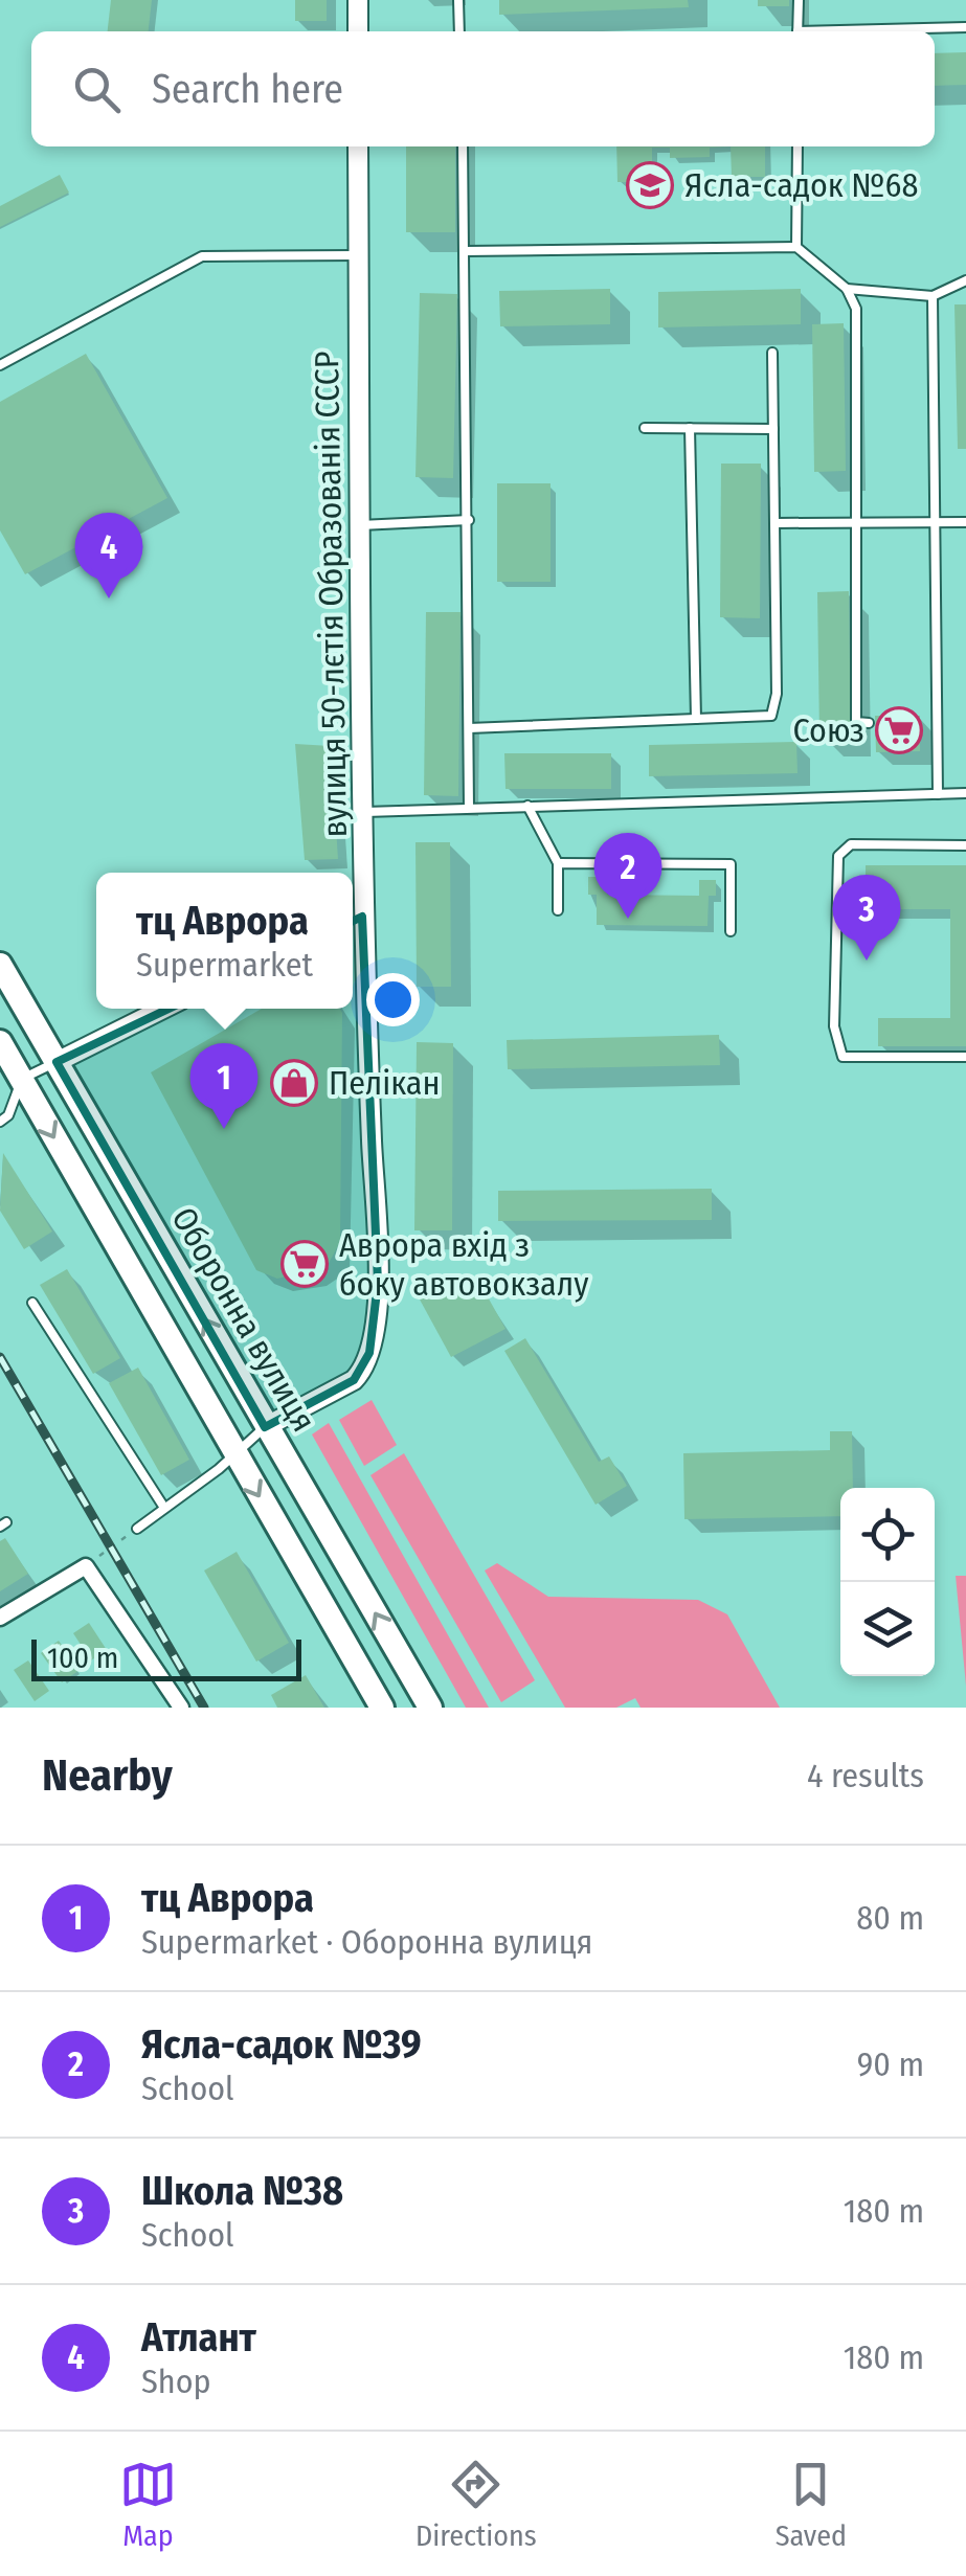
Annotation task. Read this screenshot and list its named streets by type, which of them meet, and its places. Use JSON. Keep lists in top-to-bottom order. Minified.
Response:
{"streets":{"main road":["Оборонна вулиця"],"street":["вулиця 50-лєтія Образованія СССР"]},"crossings":[["вулиця 50-лєтія Образованія СССР","Оборонна вулиця"]],"places":{"school or university":["Ясла-садок №68"],"supermarket":["Союз","Аврора вхід з боку автовокзалу"],"shop":["Пелікан"]},"scale_bar":"100 m","page":{"search":"Search here","pins":["4","2","3","1"],"popup":["тц Аврора","Supermarket"],"scale":"100 m","heading":["Nearby","4 results"],"list":[{"mark":"1","name":"тц Аврора","note":"Supermarket · Оборонна вулиця","value":"80 m"},{"mark":"2","name":"Ясла-садок №39","note":"School","value":"90 m"},{"mark":"3","name":"Школа №38","note":"School","value":"180 m"},{"mark":"4","name":"Атлант","note":"Shop","value":"180 m"}],"nav":["Map","Directions","Saved"]}}
